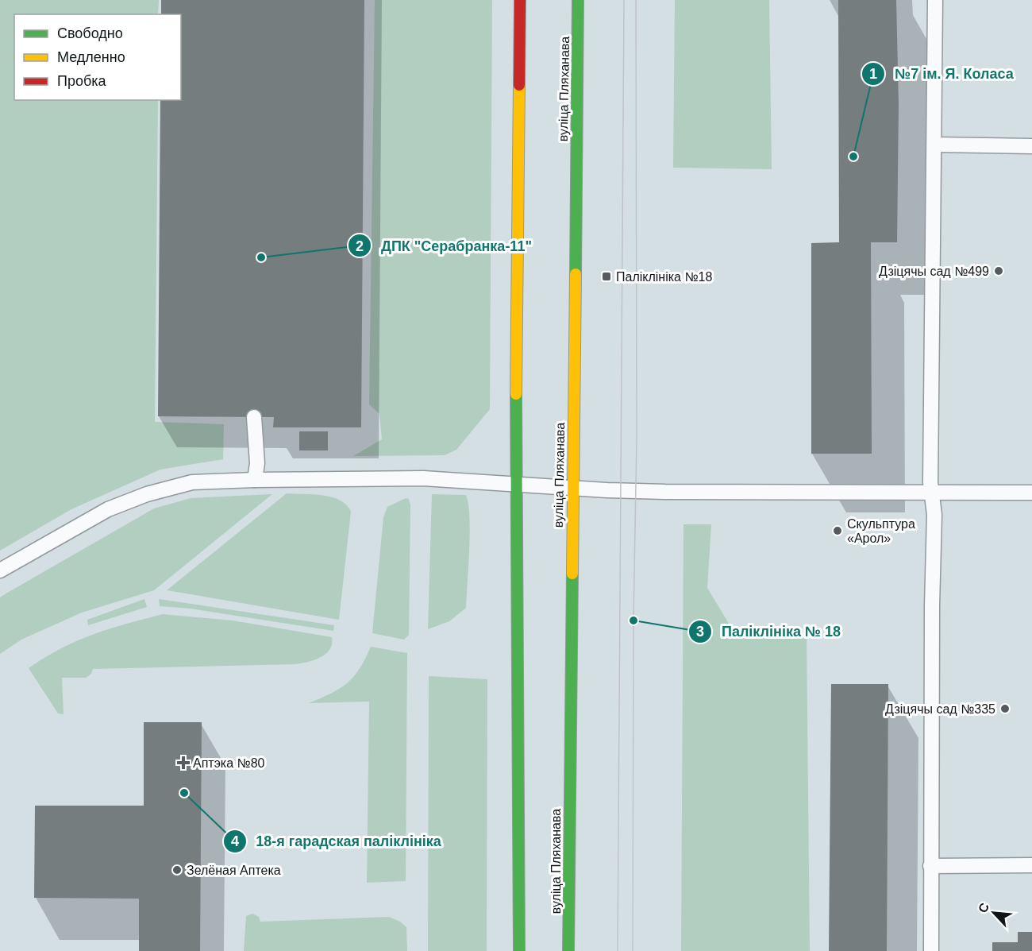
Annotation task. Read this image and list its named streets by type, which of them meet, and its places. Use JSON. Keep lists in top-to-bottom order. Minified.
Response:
{"streets":{"main road":["вуліца Пляханава"]},"places":{"other":["№7 ім. Я. Коласа","ДПК \"Серабранка-11\"","Дзіцячы сад №499","Скульптура «Арол»","Паліклініка № 18","Дзіцячы сад №335","18-я гарадская паліклініка","Зелёная Аптека"],"transit":["Паліклініка №18"],"health":["Аптэка №80"]},"legend":["Свободно","Медленно","Пробка"],"north":"top left"}
